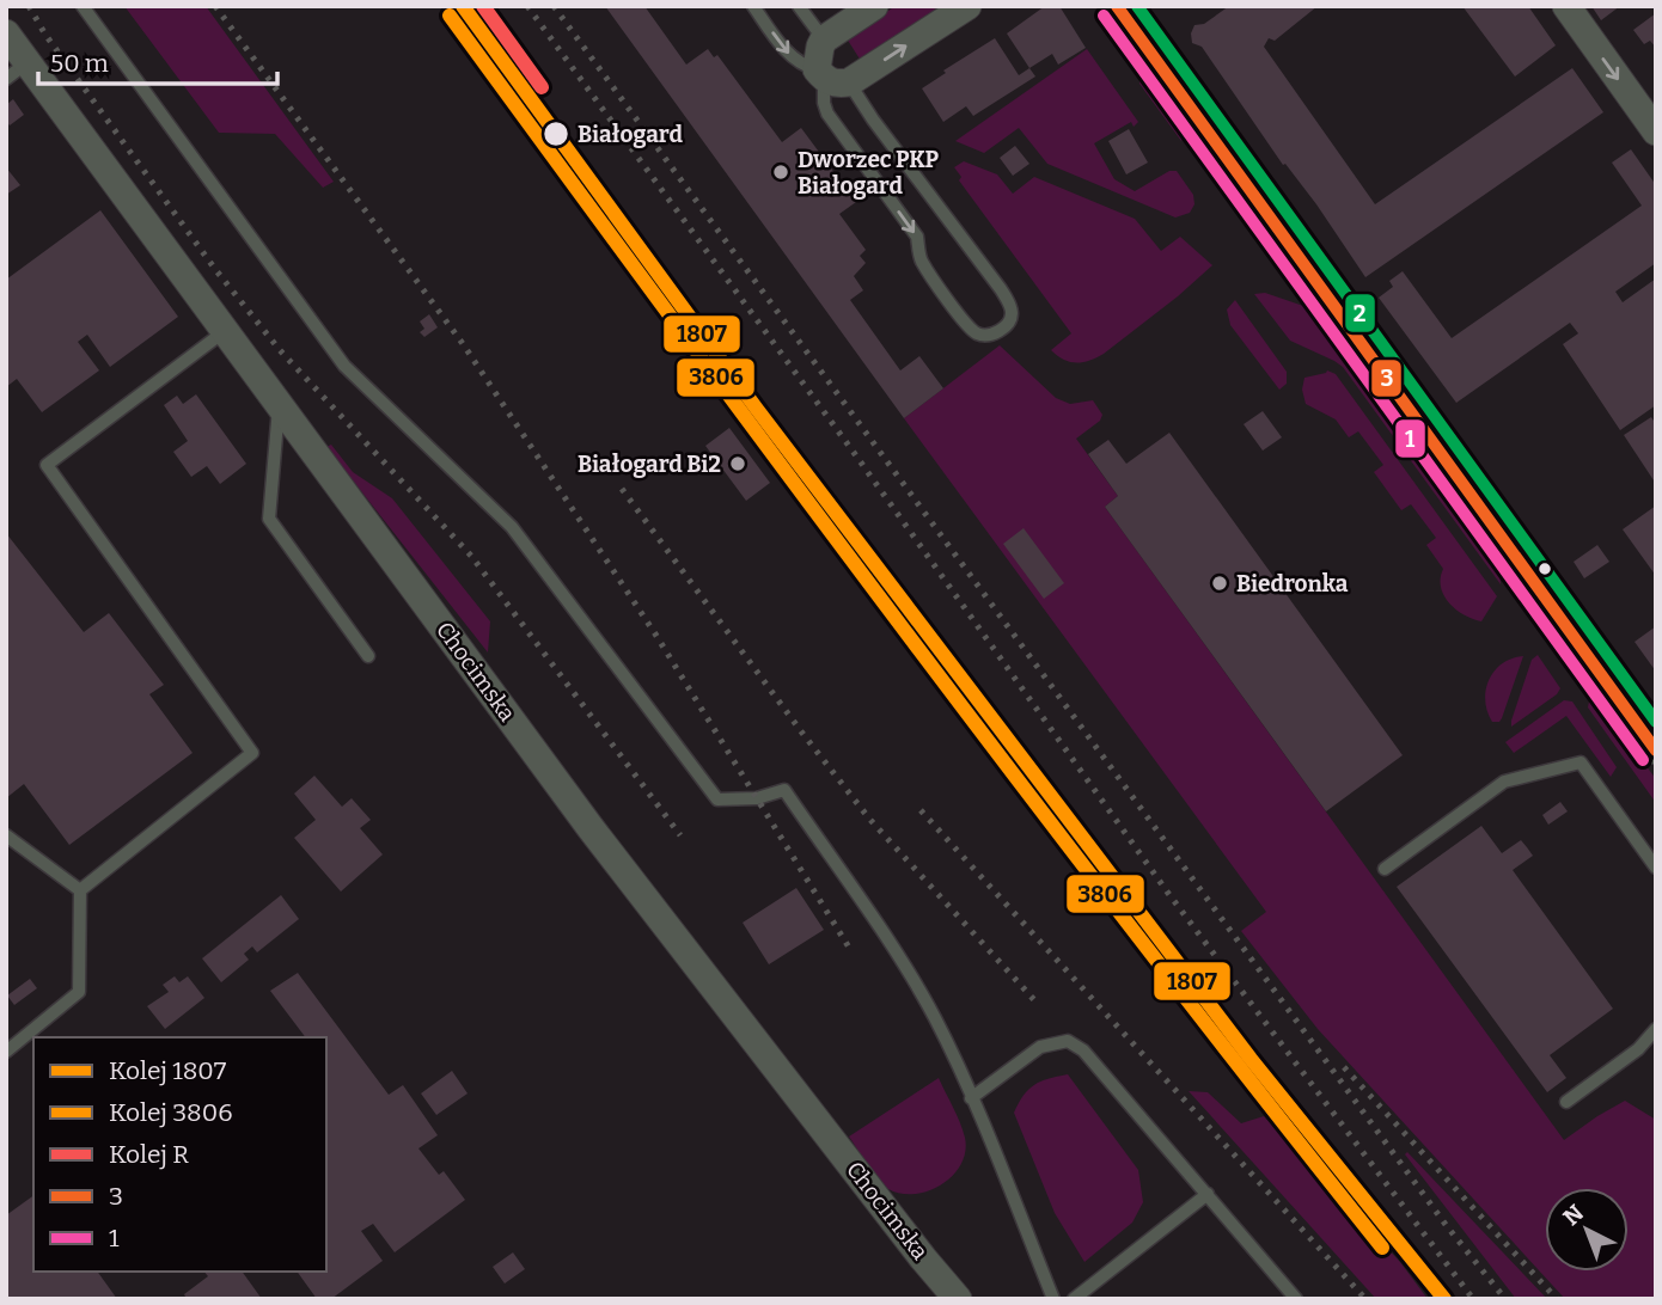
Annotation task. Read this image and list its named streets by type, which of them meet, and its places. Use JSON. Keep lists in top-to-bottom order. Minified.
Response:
{"streets":{"street":["Chocimska"]},"places":["Białogard","Dworzec PKP Białogard","Białogard Bi2","Biedronka"],"lines":["rail line 1807","rail line R","transit line 3","transit line 2","rail line 3806","transit line 1"],"legend":["Kolej 1807","Kolej 3806","Kolej R","3","1"],"scale_bar":"50 m","north":"top left"}
